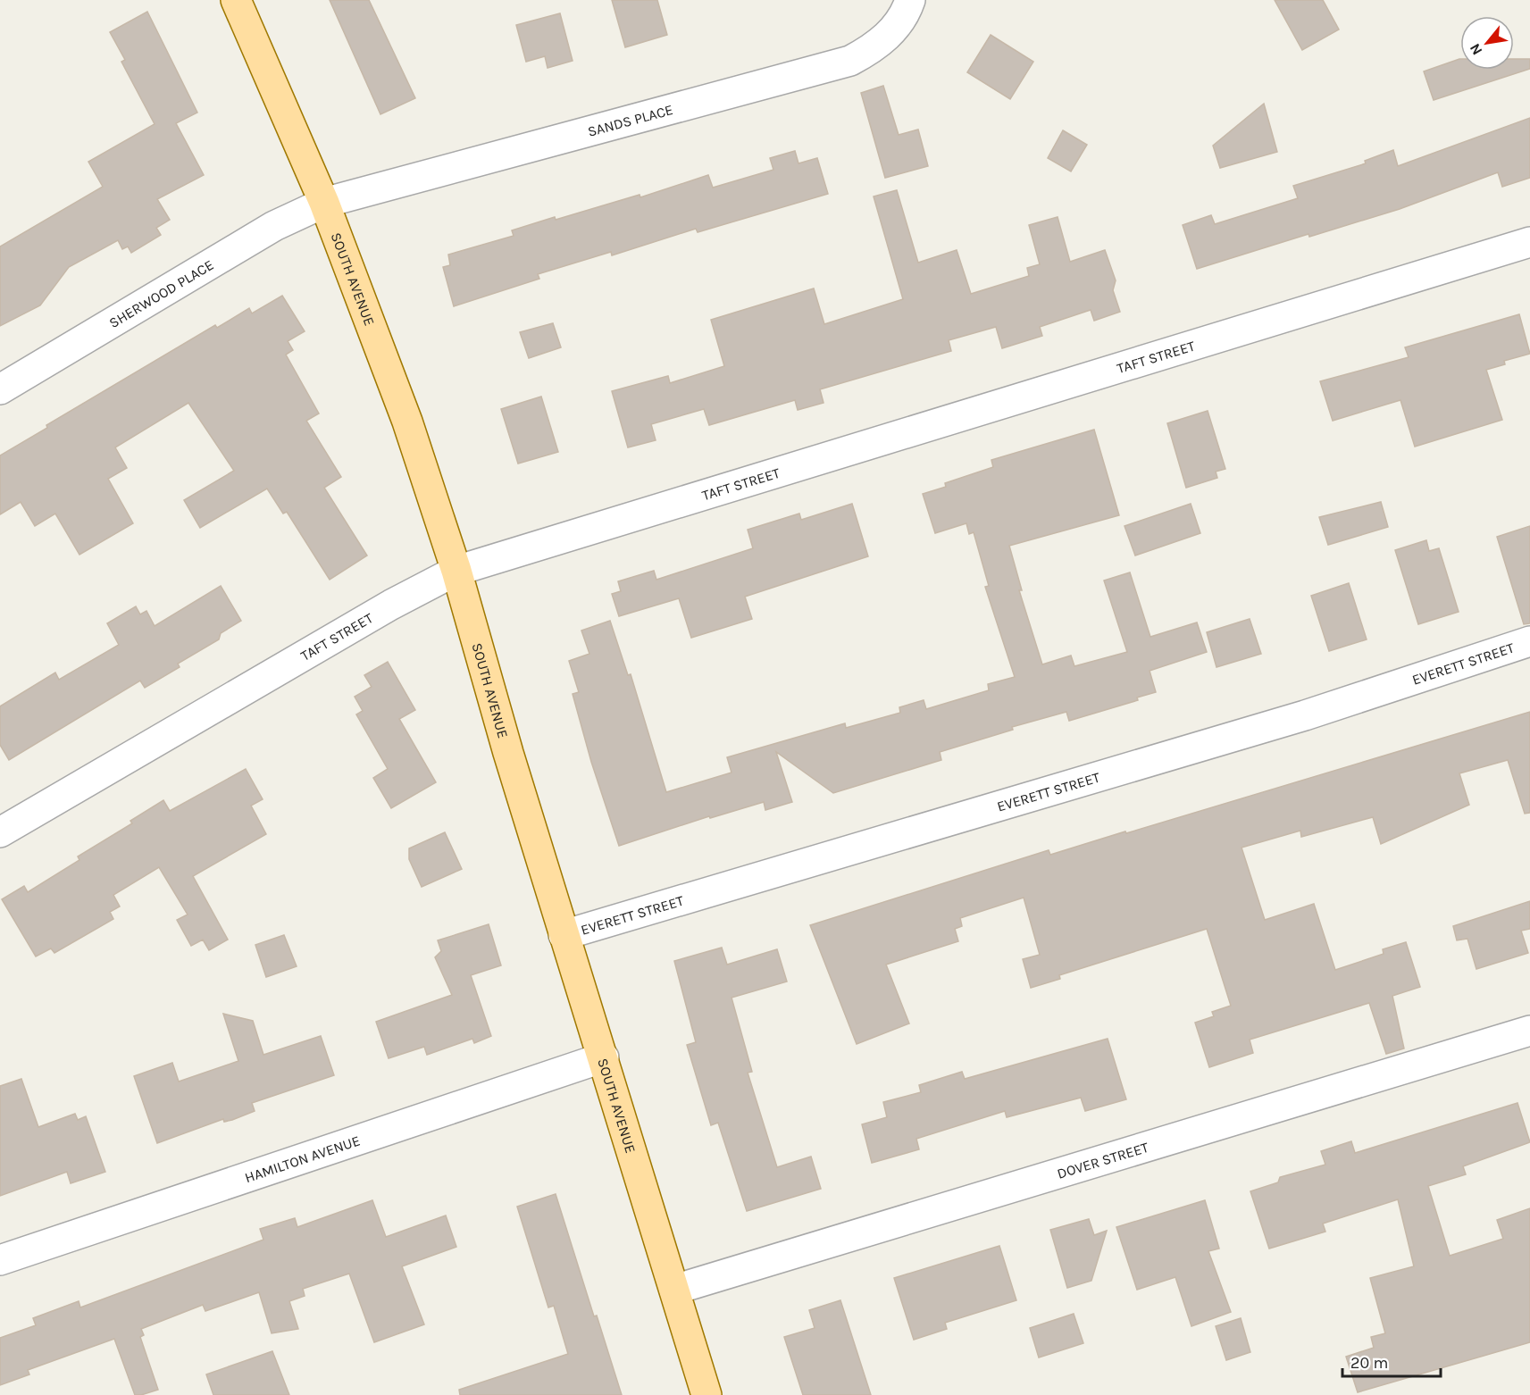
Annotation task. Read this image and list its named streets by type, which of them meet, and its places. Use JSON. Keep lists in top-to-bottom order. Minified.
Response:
{"streets":{"main road":["SOUTH AVENUE"],"street":["SANDS PLACE","SHERWOOD PLACE","TAFT STREET","EVERETT STREET","HAMILTON AVENUE","DOVER STREET"]},"crossings":[["SANDS PLACE","SOUTH AVENUE"],["SANDS PLACE","SHERWOOD PLACE"],["SOUTH AVENUE","SHERWOOD PLACE"],["SOUTH AVENUE","TAFT STREET"],["SOUTH AVENUE","EVERETT STREET"],["SOUTH AVENUE","HAMILTON AVENUE"],["SOUTH AVENUE","DOVER STREET"]],"scale_bar":"20 m","north":"bottom left"}
